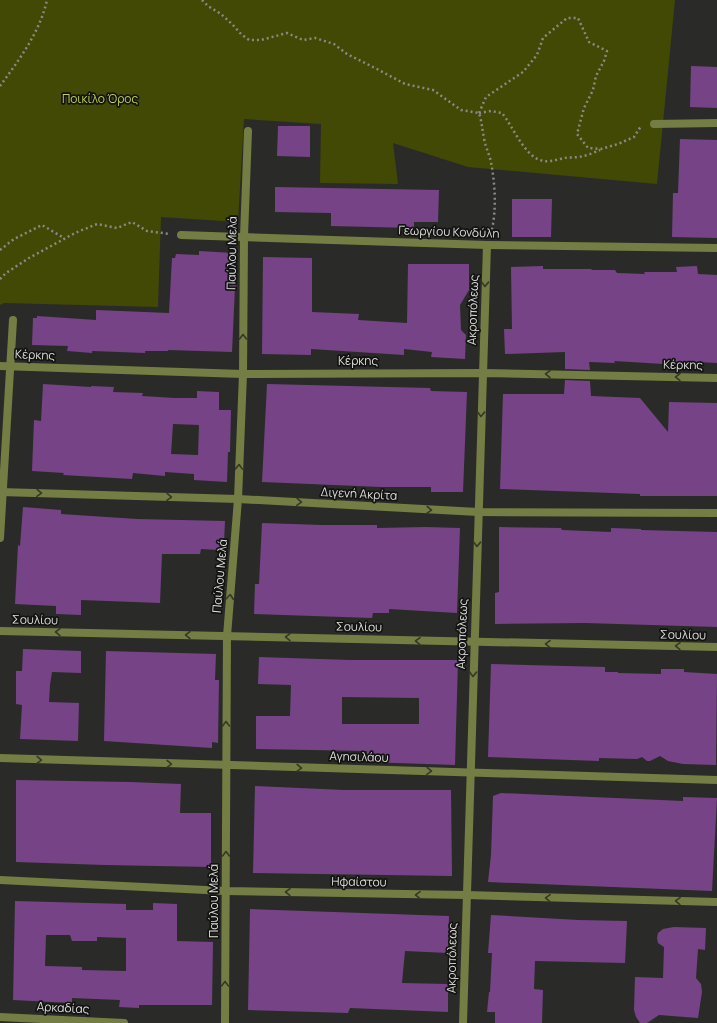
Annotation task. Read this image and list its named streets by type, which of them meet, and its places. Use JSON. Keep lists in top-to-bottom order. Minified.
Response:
{"streets":{"street":["Γεωργίου Κονδύλη","Παύλου Μελά","Ακροπόλεως","Κέρκης","Διγενή Ακρίτα","Σουλίου","Αγησιλάου","Ηφαίστου","Αρκαδίας"]},"crossings":[["Γεωργίου Κονδύλη","Παύλου Μελά"],["Γεωργίου Κονδύλη","Ακροπόλεως"],["Παύλου Μελά","Κέρκης"],["Παύλου Μελά","Διγενή Ακρίτα"],["Παύλου Μελά","Σουλίου"],["Παύλου Μελά","Αγησιλάου"],["Παύλου Μελά","Ηφαίστου"],["Ακροπόλεως","Κέρκης"],["Ακροπόλεως","Διγενή Ακρίτα"],["Ακροπόλεως","Σουλίου"],["Ακροπόλεως","Αγησιλάου"],["Ακροπόλεως","Ηφαίστου"]],"one_way":["Παύλου Μελά","Ακροπόλεως","Διγενή Ακρίτα","Σουλίου","Αγησιλάου","Ηφαίστου"],"parks":["Ποικίλο Όρος"]}
